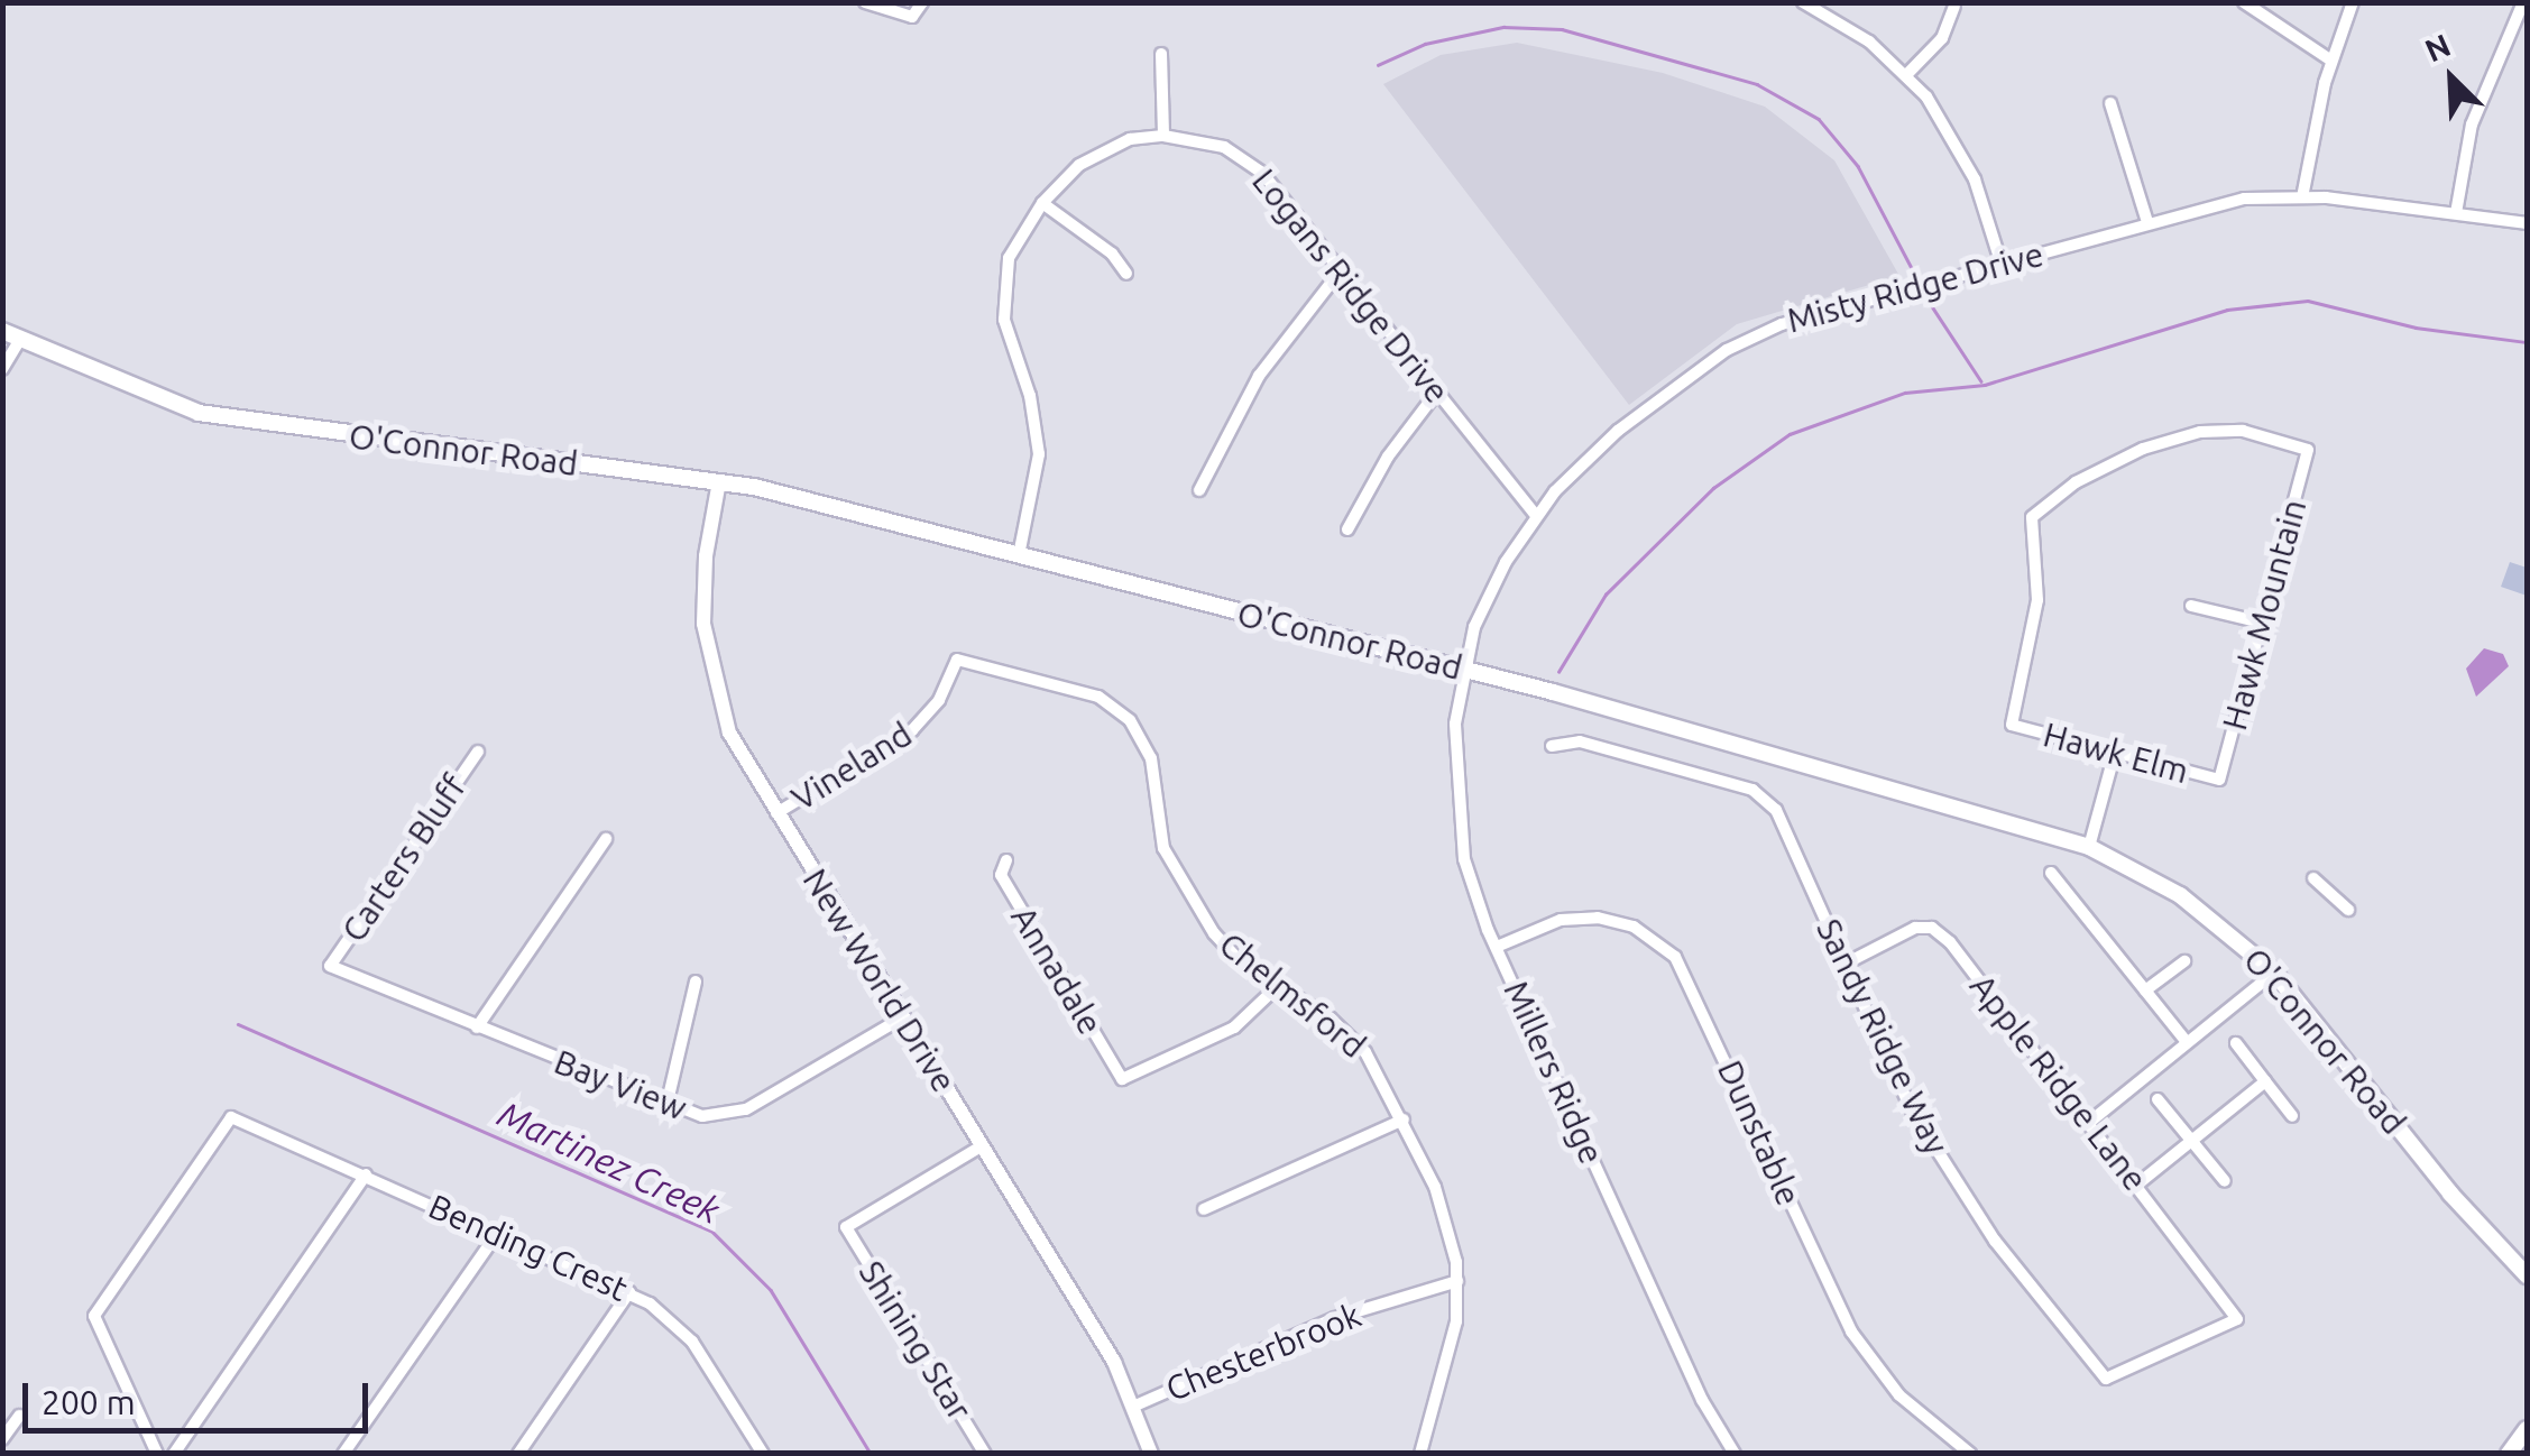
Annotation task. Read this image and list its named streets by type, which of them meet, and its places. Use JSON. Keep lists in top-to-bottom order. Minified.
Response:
{"streets":{"main road":["O'Connor Road"],"street":["Logans Ridge Drive","Misty Ridge Drive","Hawk Mountain","Hawk Elm","Vineland","Carters Bluff","Annadale","New World Drive","Chelmsford","Sandy Ridge Way","Millers Ridge","Apple Ridge Lane","Bay View","Dunstable","Bending Crest","Shining Star","Chesterbrook"]},"crossings":[["Logans Ridge Drive","Misty Ridge Drive"],["Logans Ridge Drive","O'Connor Road"],["Misty Ridge Drive","O'Connor Road"],["Misty Ridge Drive","Millers Ridge"],["O'Connor Road","New World Drive"],["O'Connor Road","Millers Ridge"],["Hawk Mountain","Hawk Elm"],["Vineland","New World Drive"],["Vineland","Chelmsford"],["Carters Bluff","Bay View"],["Annadale","Chelmsford"],["New World Drive","Bay View"],["New World Drive","Shining Star"],["New World Drive","Chesterbrook"],["Chelmsford","Chesterbrook"],["Sandy Ridge Way","Apple Ridge Lane"],["Millers Ridge","Dunstable"]],"water":["Martinez Creek"],"scale_bar":"200 m","north":"top left"}
